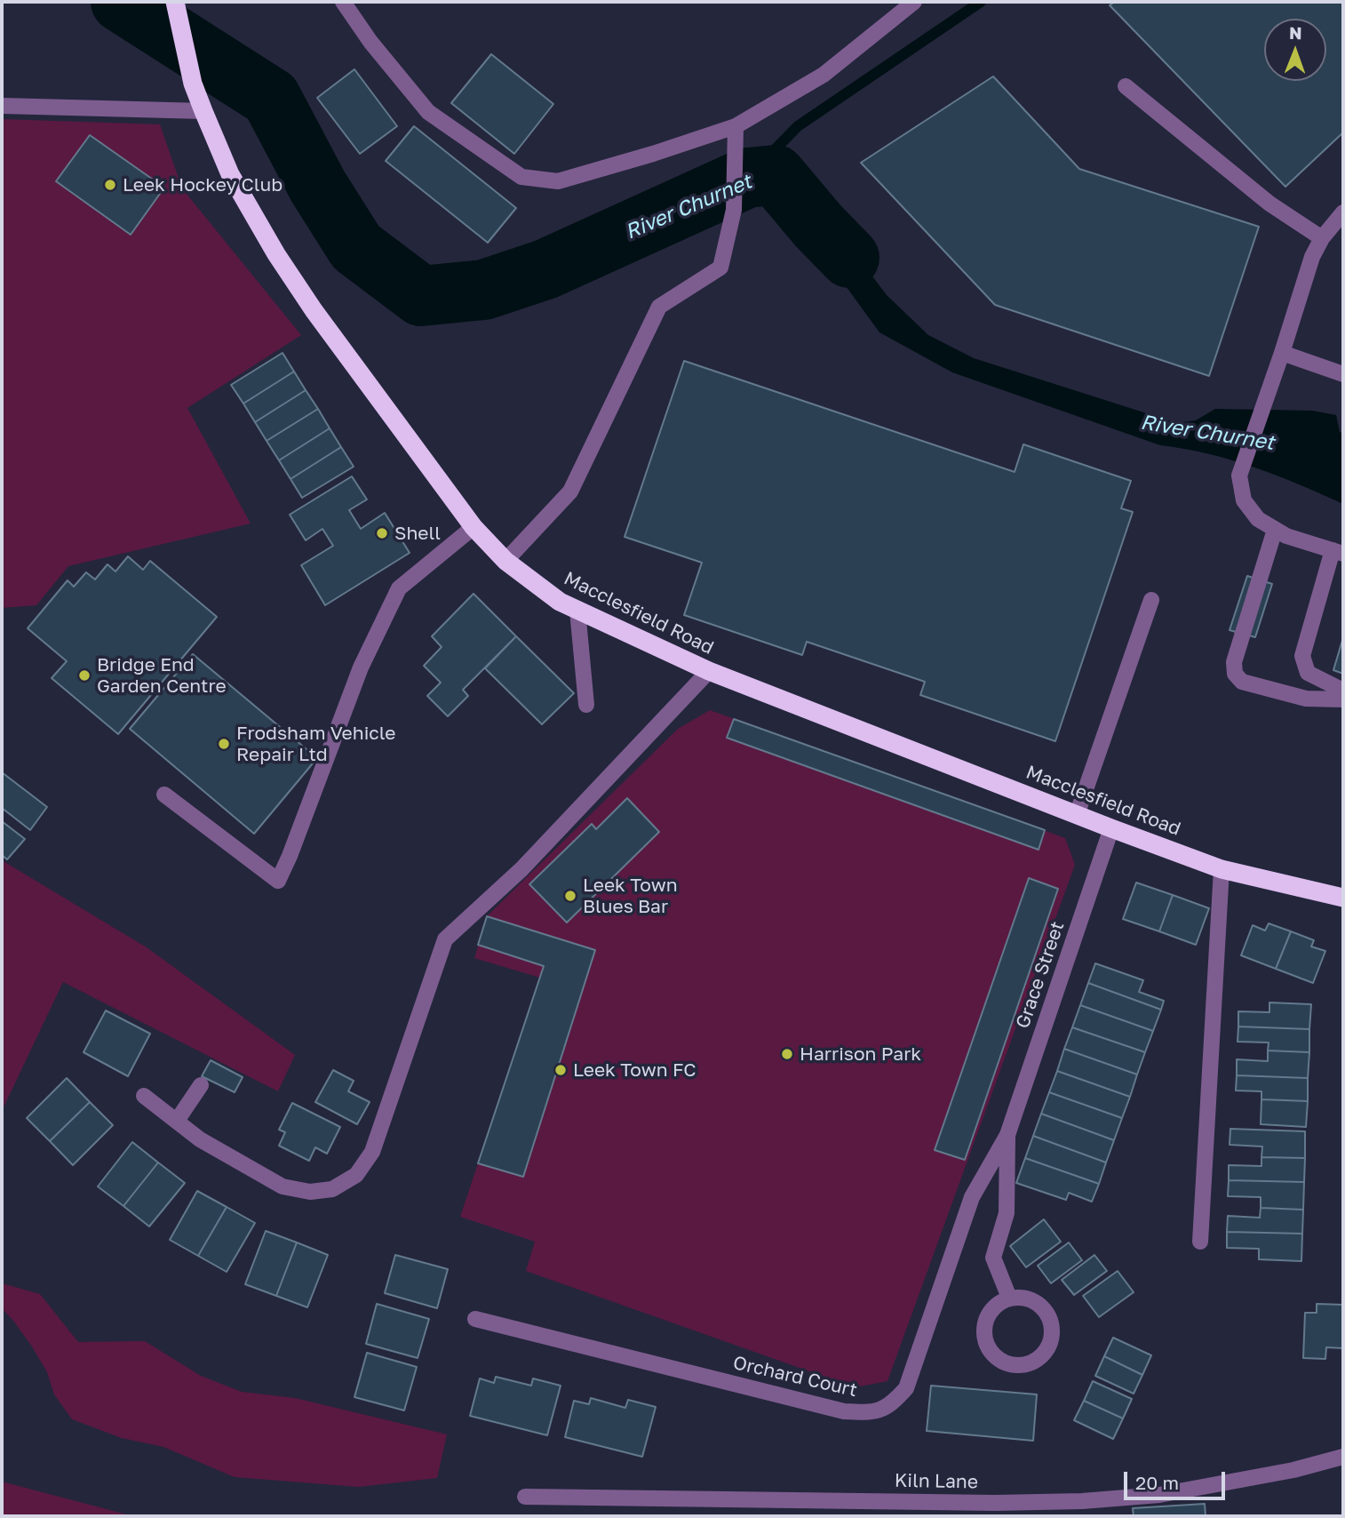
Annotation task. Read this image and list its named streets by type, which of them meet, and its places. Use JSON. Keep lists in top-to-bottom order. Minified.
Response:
{"streets":{"highway":["Macclesfield Road"],"street":["Grace Street","Orchard Court","Kiln Lane"]},"crossings":[["Macclesfield Road","Grace Street"],["Grace Street","Orchard Court"]],"water":["River Churnet"],"places":["Leek Hockey Club","Shell","Bridge End Garden Centre","Frodsham Vehicle Repair Ltd","Leek Town Blues Bar","Harrison Park","Leek Town FC"],"scale_bar":"20 m","north":"top"}
